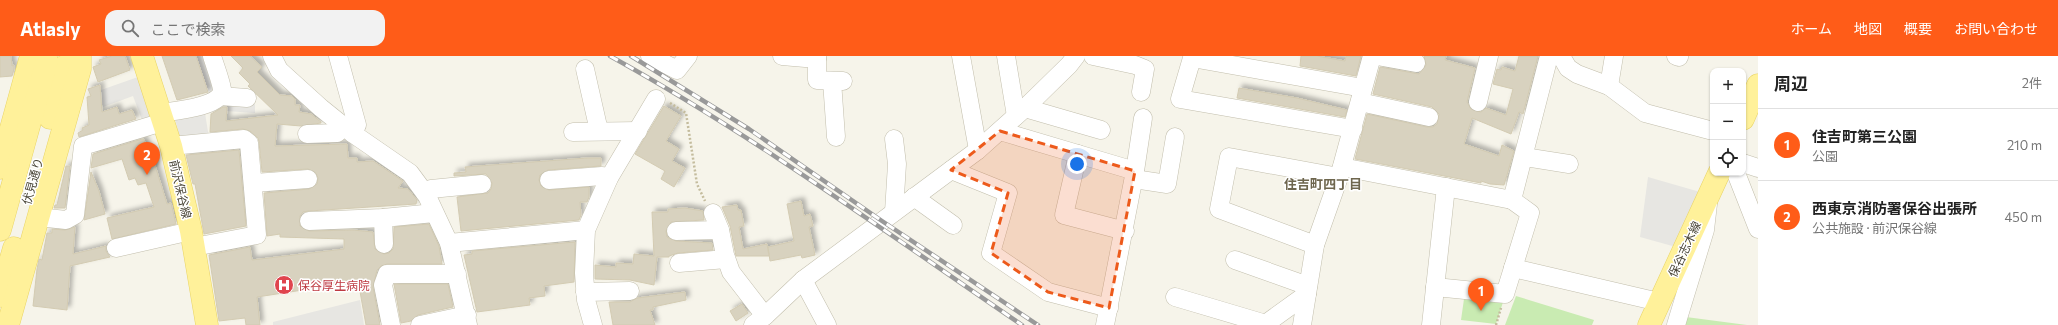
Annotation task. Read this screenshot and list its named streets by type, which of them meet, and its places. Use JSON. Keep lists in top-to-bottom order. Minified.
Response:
{"streets":{"main road":["伏見通り","前沢保谷線","保谷志木線"]},"districts":["住吉町四丁目"],"places":{"hospital":["保谷厚生病院"]},"page":{"header":"Atlasly","search":"ここで検索","nav":["ホーム","地図","概要","お問い合わせ"],"heading":["周辺","2件"],"map_buttons":["+","−"],"list":[{"mark":"1","name":"住吉町第三公園","note":"公園","value":"210 m"},{"mark":"2","name":"西東京消防署保谷出張所","note":"公共施設 · 前沢保谷線","value":"450 m"}],"pins":["2","1"]}}
